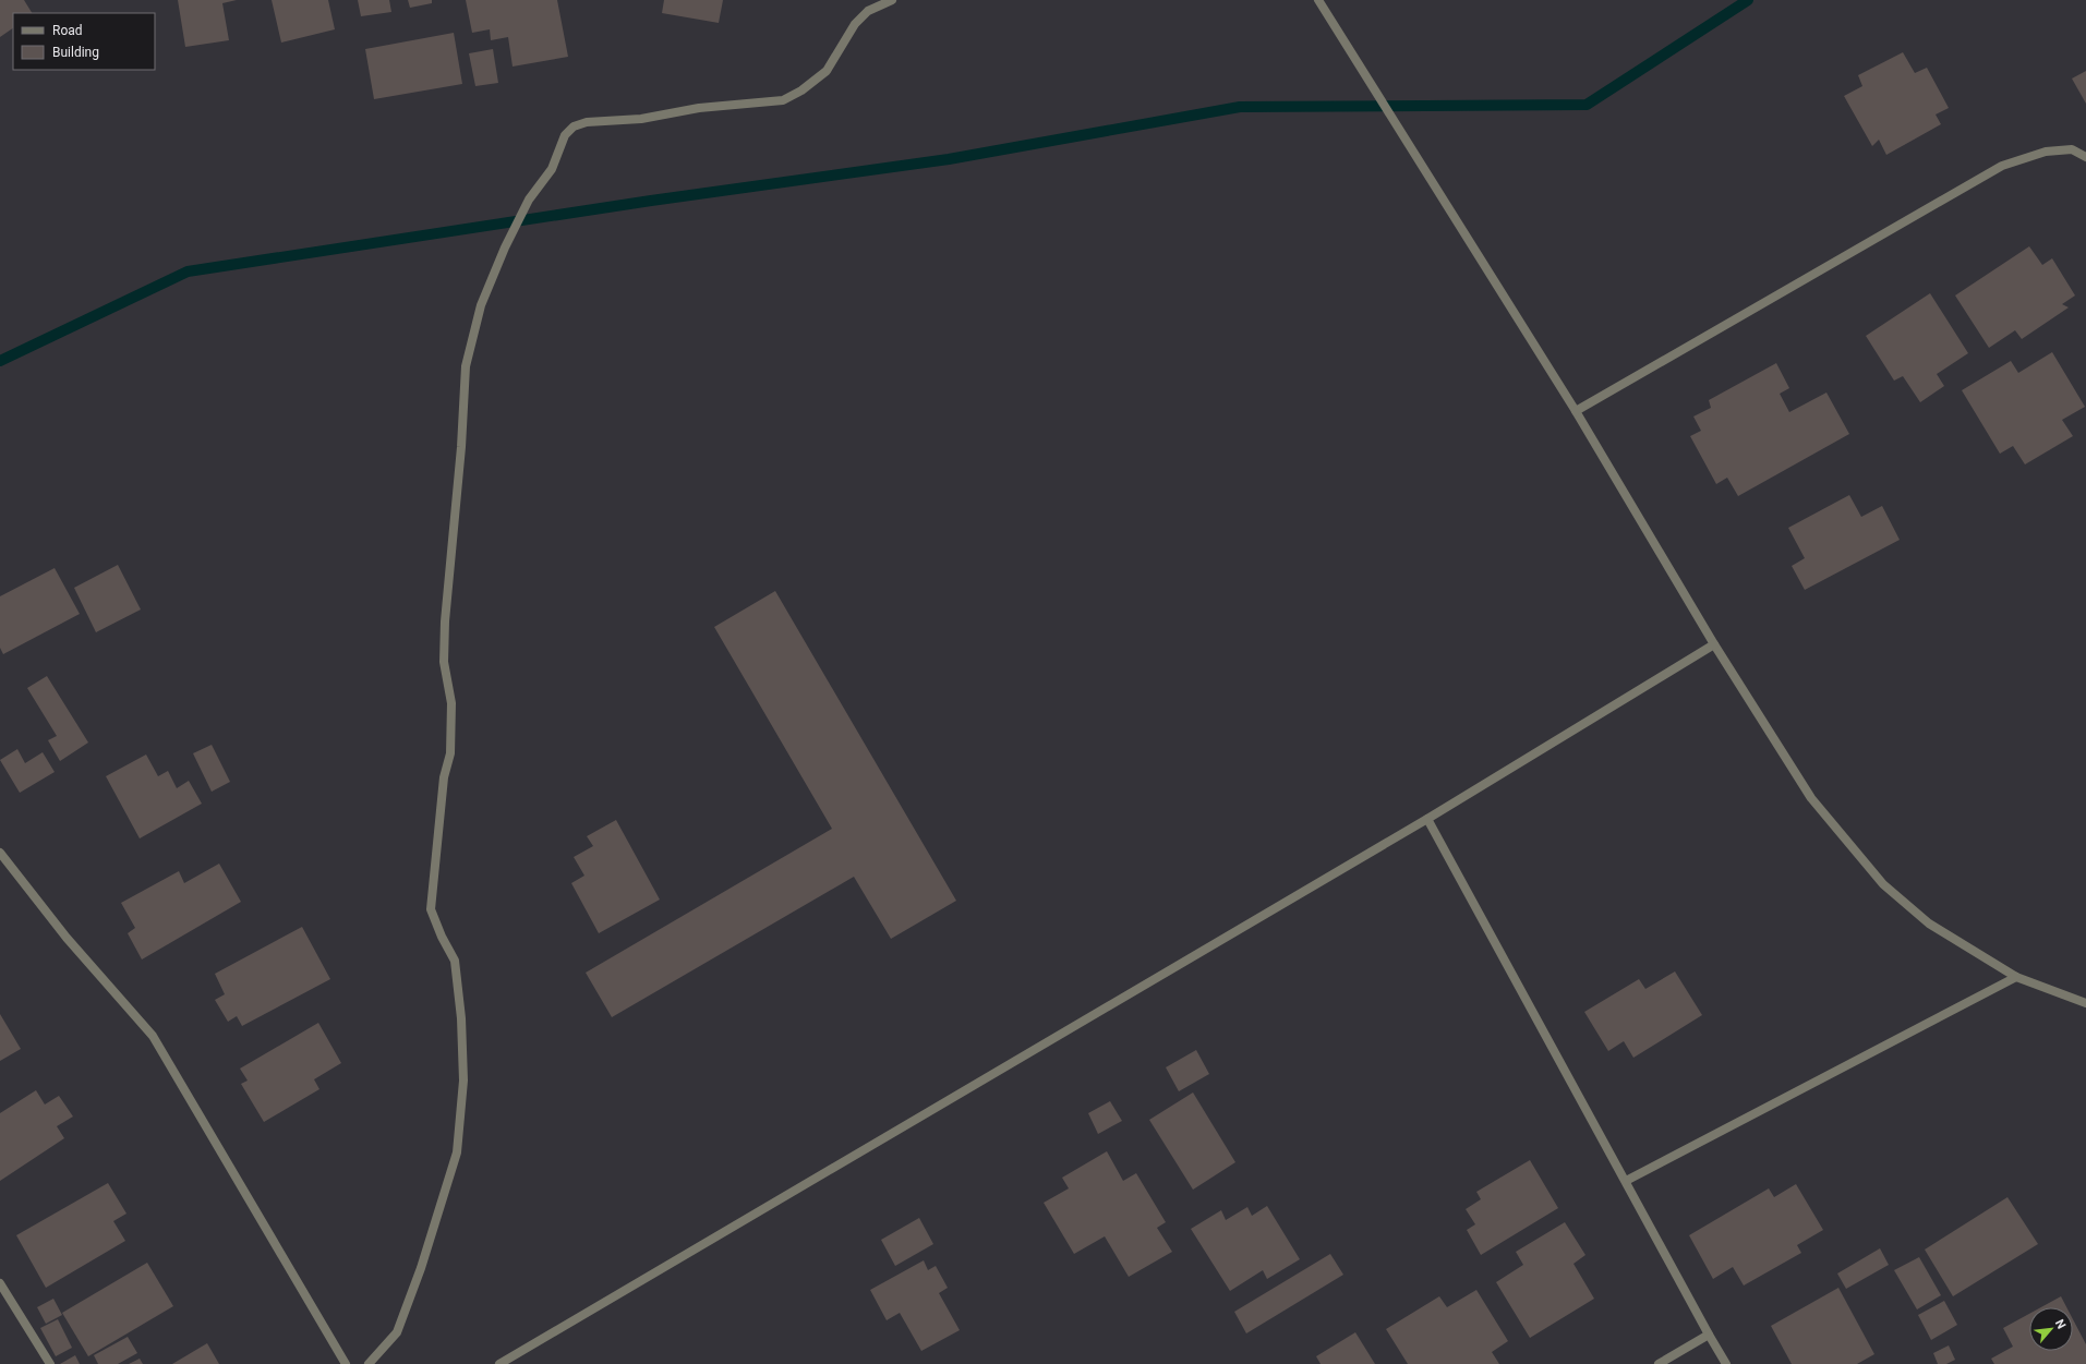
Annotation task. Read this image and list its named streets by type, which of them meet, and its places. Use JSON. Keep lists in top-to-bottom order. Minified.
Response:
{"legend":["Road","Building"],"north":"top right"}
